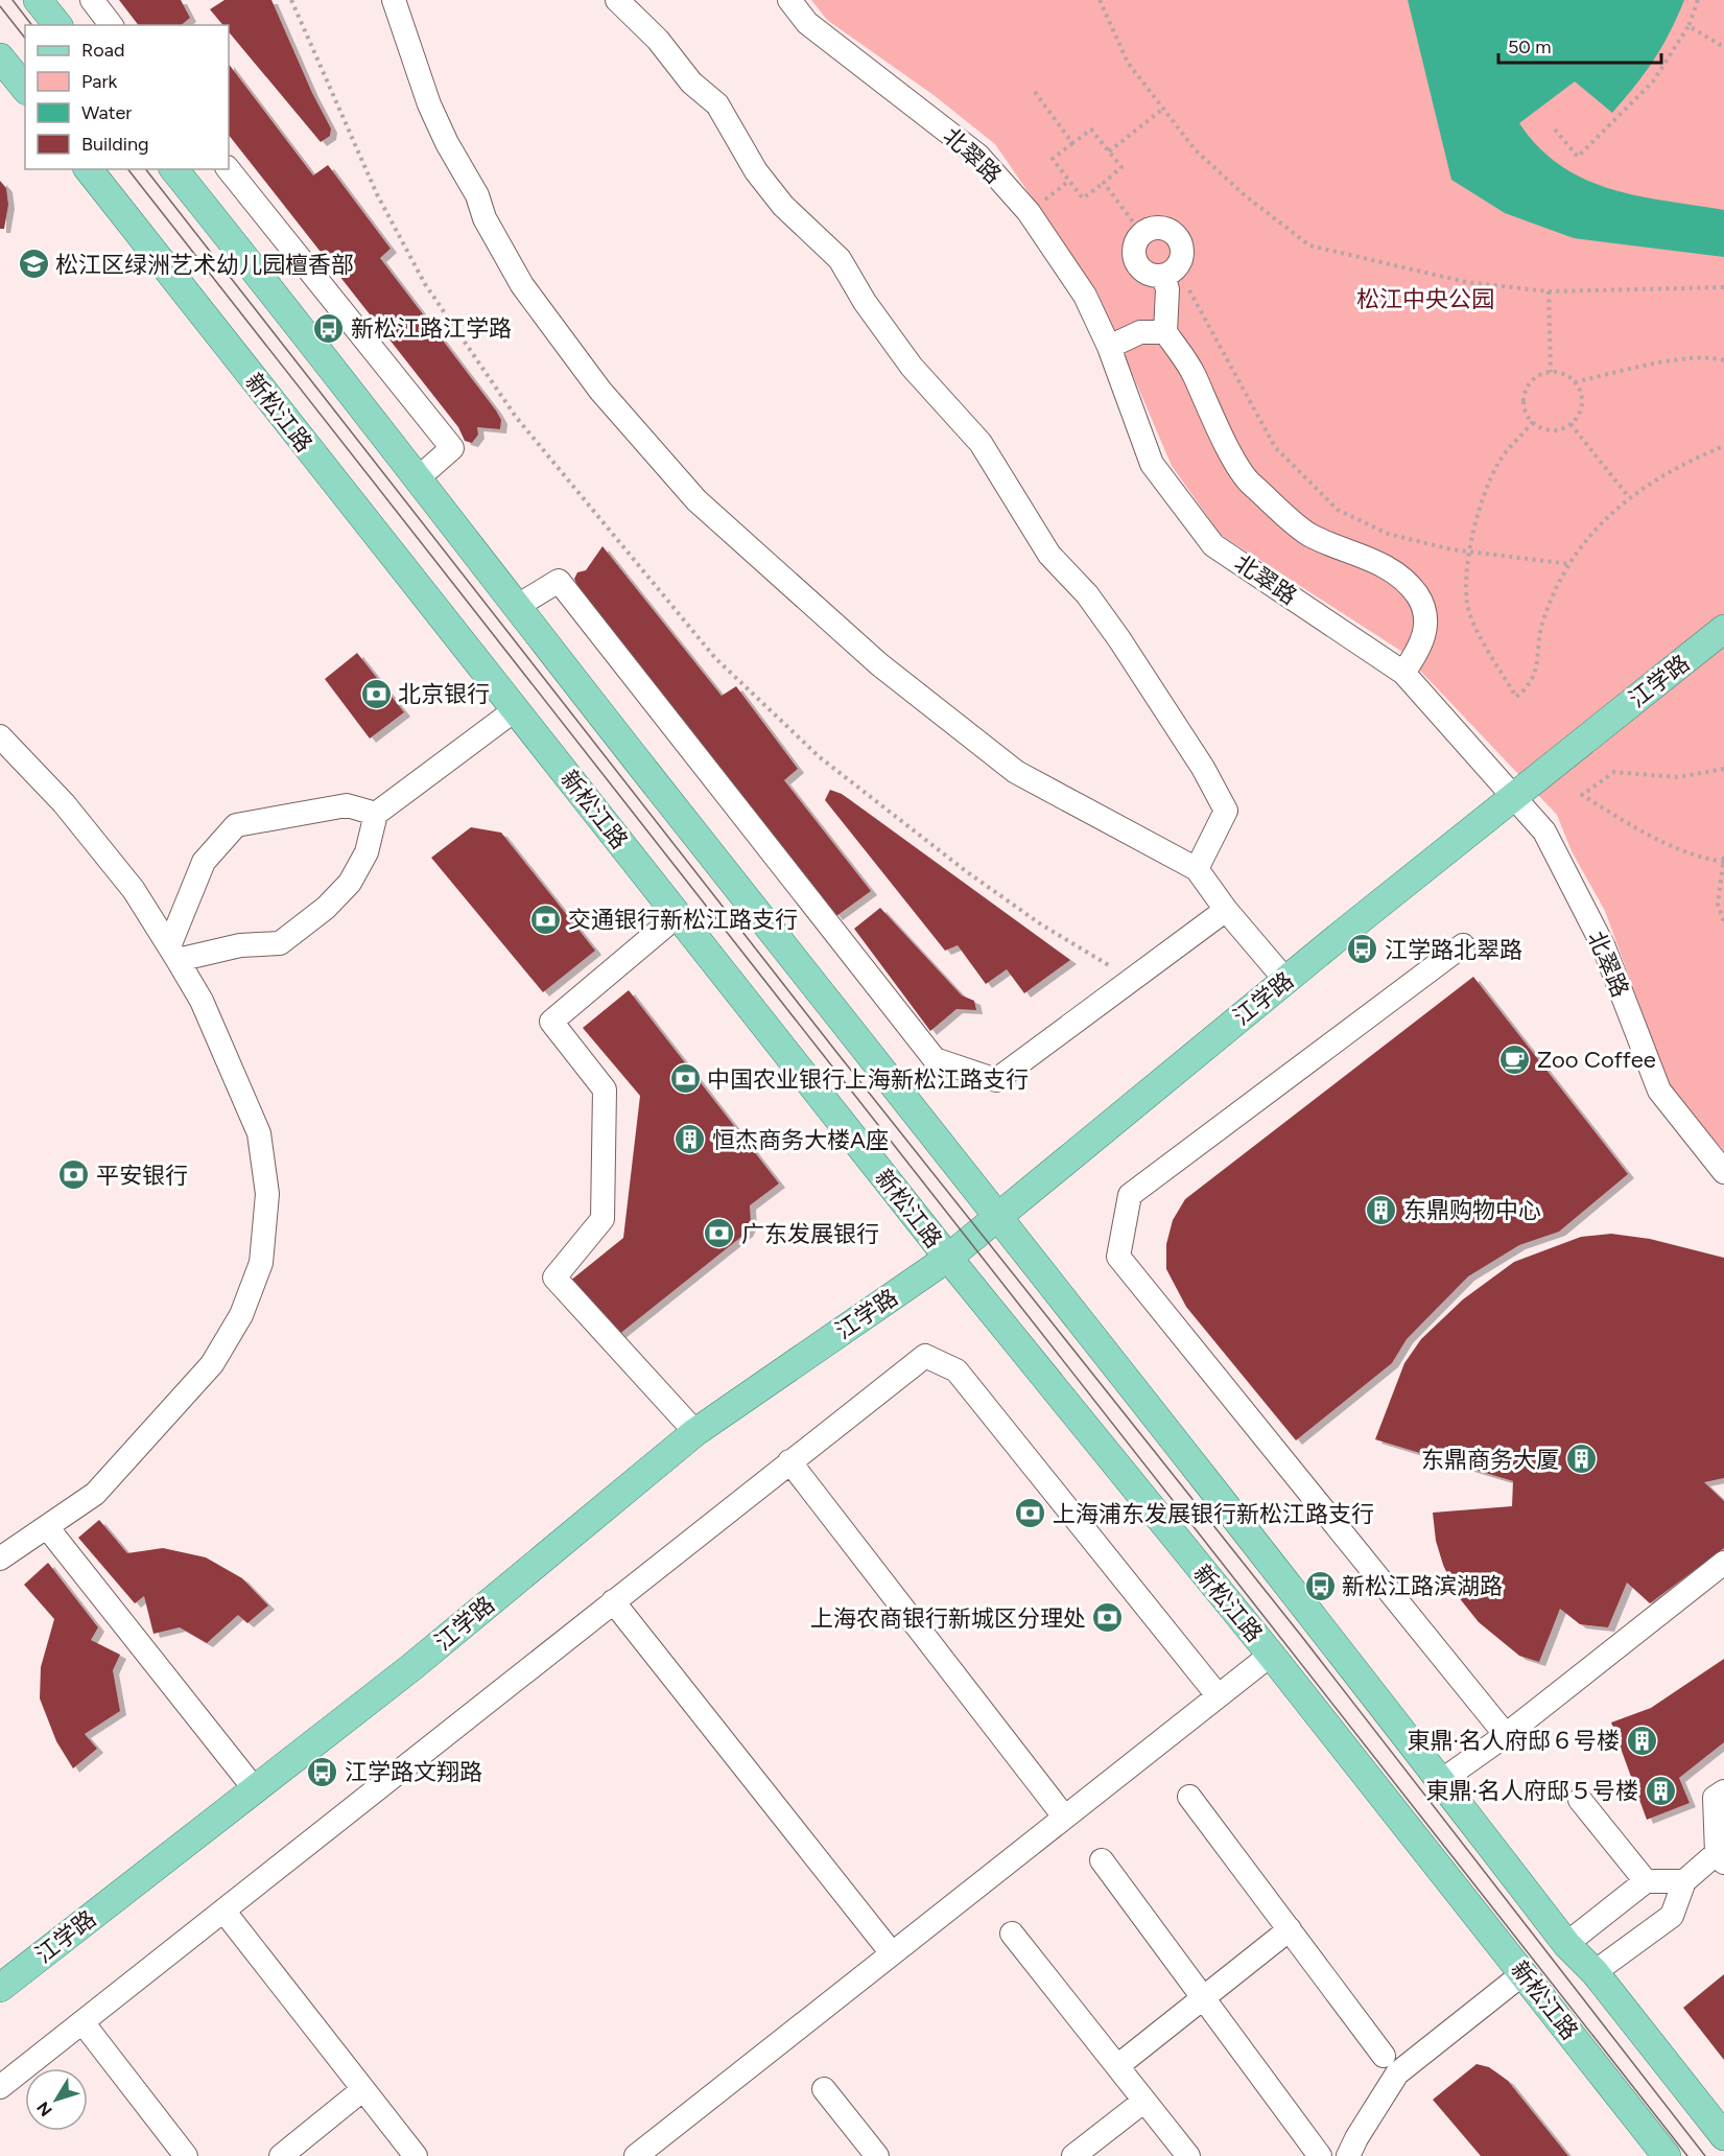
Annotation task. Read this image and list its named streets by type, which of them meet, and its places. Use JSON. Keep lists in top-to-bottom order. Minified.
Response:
{"streets":{"main road":["新松江路","江学路"],"street":["北翠路"]},"crossings":[["北翠路","江学路"],["新松江路","江学路"]],"parks":["松江中央公园"],"places":{"school or university":["松江区绿洲艺术幼儿园檀香部"],"bus stop":["新松江路江学路","江学路北翠路","新松江路滨湖路","江学路文翔路"],"bank":["北京银行","交通银行新松江路支行","中国农业银行上海新松江路支行","平安银行","广东发展银行","上海浦东发展银行新松江路支行","上海农商银行新城区分理处"],"cafe":["Zoo Coffee"],"building":["恒杰商务大楼A座","东鼎购物中心","东鼎商务大厦","東鼎·名人府邸６号楼","東鼎·名人府邸５号楼"]},"legend":["Road","Park","Water","Building"],"scale_bar":"50 m","north":"bottom left"}
